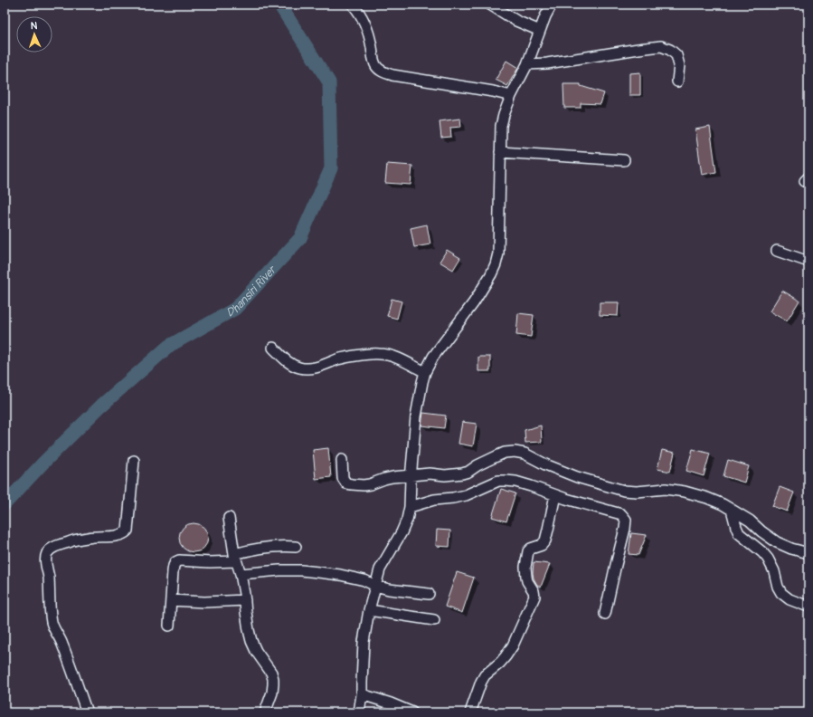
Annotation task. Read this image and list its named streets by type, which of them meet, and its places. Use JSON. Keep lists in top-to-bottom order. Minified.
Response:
{"water":["Dhansiri River"],"north":"top"}
